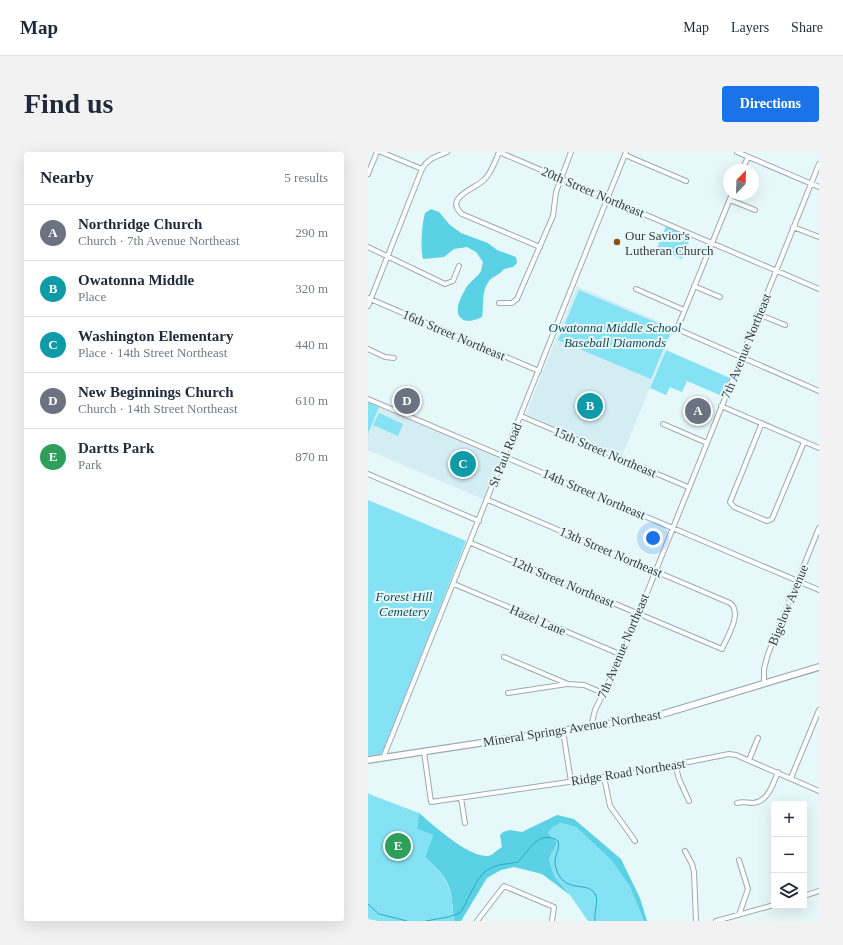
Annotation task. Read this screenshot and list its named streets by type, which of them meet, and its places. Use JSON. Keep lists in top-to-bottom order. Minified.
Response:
{"streets":{"main road":["Mineral Springs Avenue Northeast"],"street":["20th Street Northeast","16th Street Northeast","7th Avenue Northeast","15th Street Northeast","St Paul Road","14th Street Northeast","13th Street Northeast","12th Street Northeast","Bigelow Avenue","Hazel Lane","Ridge Road Northeast"]},"crossings":[["20th Street Northeast","7th Avenue Northeast"],["20th Street Northeast","St Paul Road"],["16th Street Northeast","St Paul Road"],["7th Avenue Northeast","15th Street Northeast"],["7th Avenue Northeast","14th Street Northeast"],["7th Avenue Northeast","13th Street Northeast"],["7th Avenue Northeast","12th Street Northeast"],["7th Avenue Northeast","Hazel Lane"],["7th Avenue Northeast","Mineral Springs Avenue Northeast"],["15th Street Northeast","St Paul Road"],["St Paul Road","14th Street Northeast"],["St Paul Road","13th Street Northeast"],["St Paul Road","12th Street Northeast"],["St Paul Road","Hazel Lane"],["St Paul Road","Mineral Springs Avenue Northeast"],["14th Street Northeast","Bigelow Avenue"],["13th Street Northeast","12th Street Northeast"],["Bigelow Avenue","Mineral Springs Avenue Northeast"],["Mineral Springs Avenue Northeast","Ridge Road Northeast"]],"parks":["Owatonna Middle School Baseball Diamonds","Forest Hill Cemetery"],"places":["Our Savior's Lutheran Church"],"north":"top right","page":{"header":"Map","nav":["Map","Layers","Share"],"buttons":"Directions","title":"Find us","heading":["Nearby","5 results"],"list":[{"mark":"A","name":"Northridge Church","note":"Church · 7th Avenue Northeast","value":"290 m"},{"mark":"B","name":"Owatonna Middle","note":"Place","value":"320 m"},{"mark":"C","name":"Washington Elementary","note":"Place · 14th Street Northeast","value":"440 m"},{"mark":"D","name":"New Beginnings Church","note":"Church · 14th Street Northeast","value":"610 m"},{"mark":"E","name":"Dartts Park","note":"Park","value":"870 m"}],"pins":["D","B","A","C","E"],"map_buttons":["+","−"]}}
